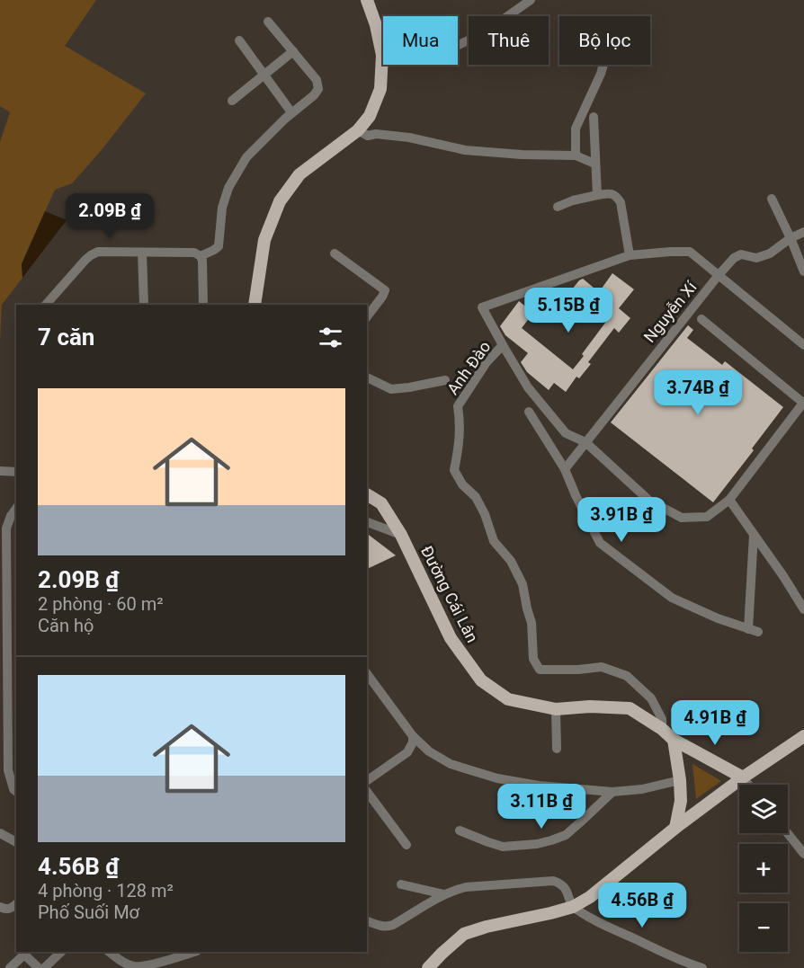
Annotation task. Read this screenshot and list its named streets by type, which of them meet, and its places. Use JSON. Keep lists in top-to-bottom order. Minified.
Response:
{"streets":{"main road":["Đường Cái Lân"],"street":["Nguyễn Xí","Anh Đào"]},"crossings":[["Nguyễn Xí","Anh Đào"],["Anh Đào","Đường Cái Lân"]],"page":{"chip":["Mua","Thuê","Bộ lọc"],"price":["2.09B ₫","5.15B ₫","3.74B ₫","3.91B ₫","4.91B ₫","3.11B ₫","4.56B ₫"],"heading":"7 căn","list":[{"name":"2.09B ₫","note":"2 phòng · 60 m² · Căn hộ"},{"name":"4.56B ₫","note":"4 phòng · 128 m² · Phố Suối Mơ"}],"map_buttons":["+","−"]}}
